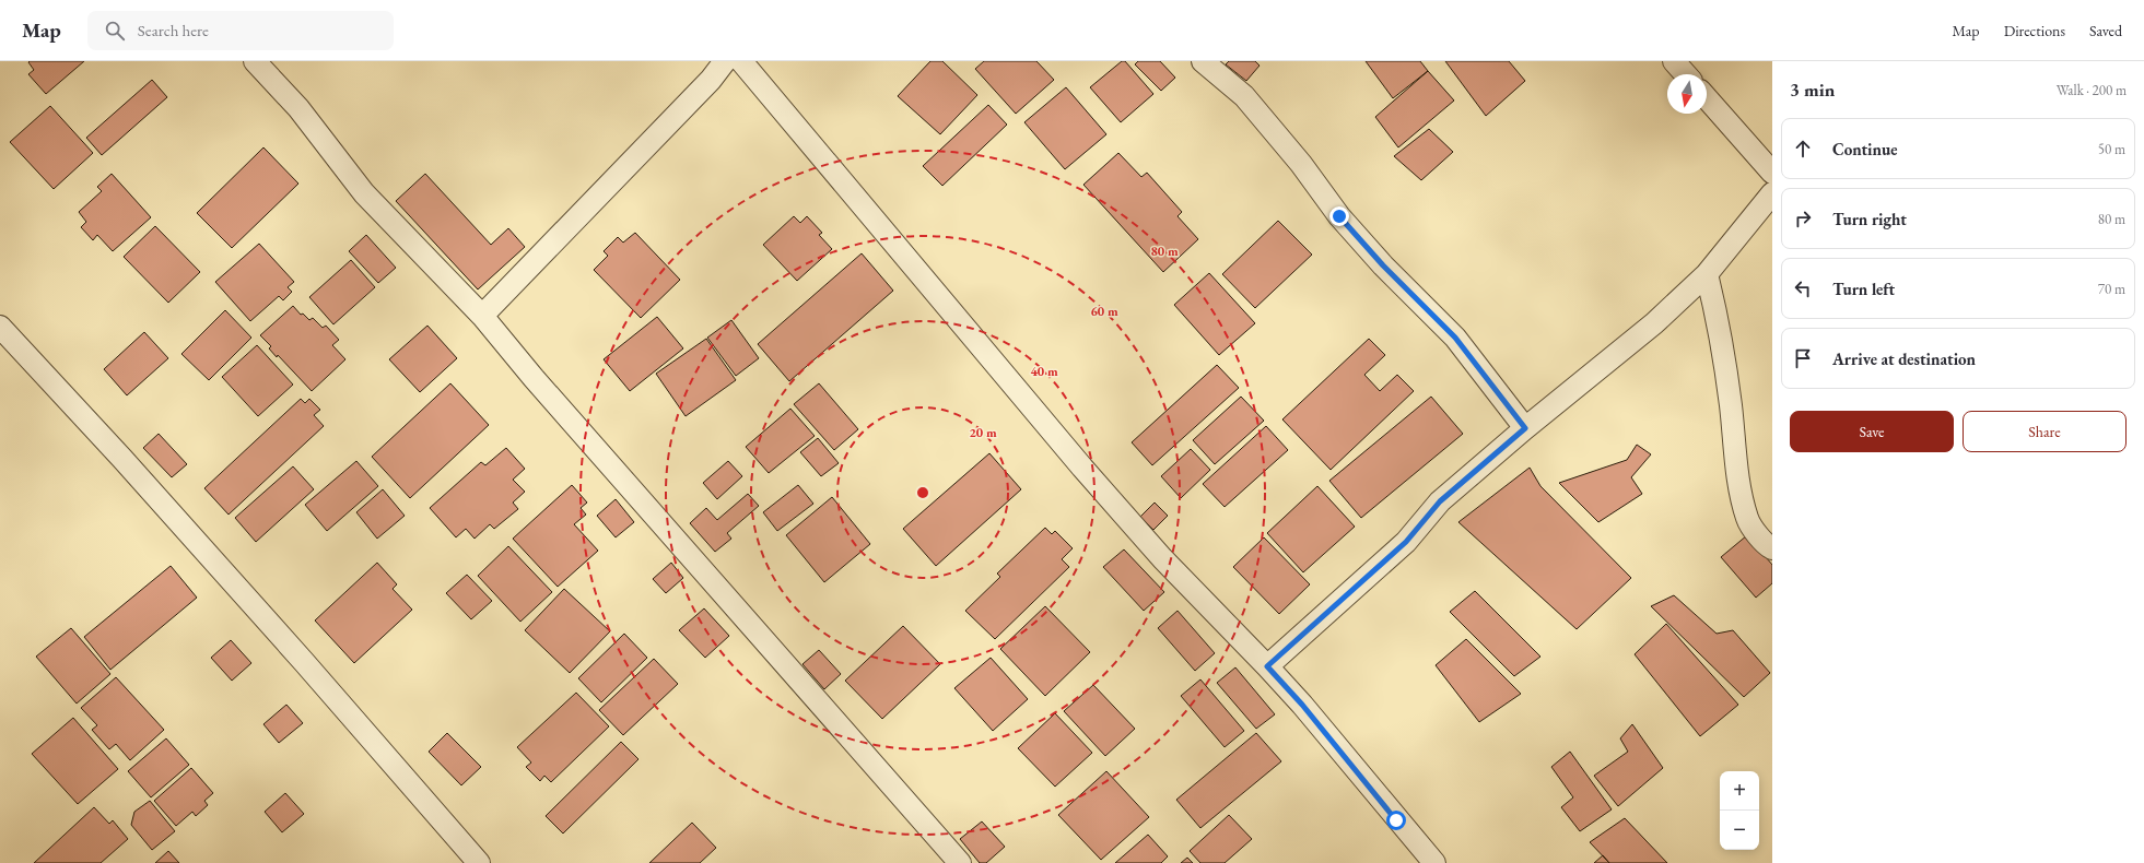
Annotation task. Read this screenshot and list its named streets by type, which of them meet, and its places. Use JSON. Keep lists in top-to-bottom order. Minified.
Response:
{"north":"bottom","page":{"header":"Map","search":"Search here","nav":["Map","Directions","Saved"],"heading":["3 min","Walk · 200 m"],"list":[["Continue","50 m"],["Turn right","80 m"],["Turn left","70 m"],"Arrive at destination"],"buttons":["Save","Share"],"map_buttons":["+","−"]},"rings":["80 m","60 m","40 m","20 m"]}
